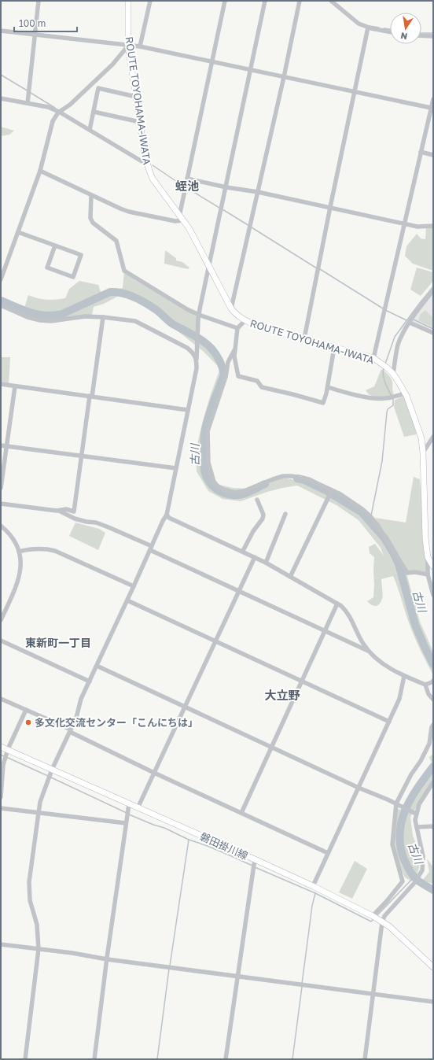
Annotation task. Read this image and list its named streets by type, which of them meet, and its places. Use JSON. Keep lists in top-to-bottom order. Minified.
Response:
{"streets":{"main road":["ROUTE TOYOHAMA-IWATA","磐田掛川線"]},"districts":["蛭池","東新町一丁目","大立野"],"water":["古川"],"places":["多文化交流センター「こんにちは」"],"scale_bar":"100 m","north":"bottom"}
